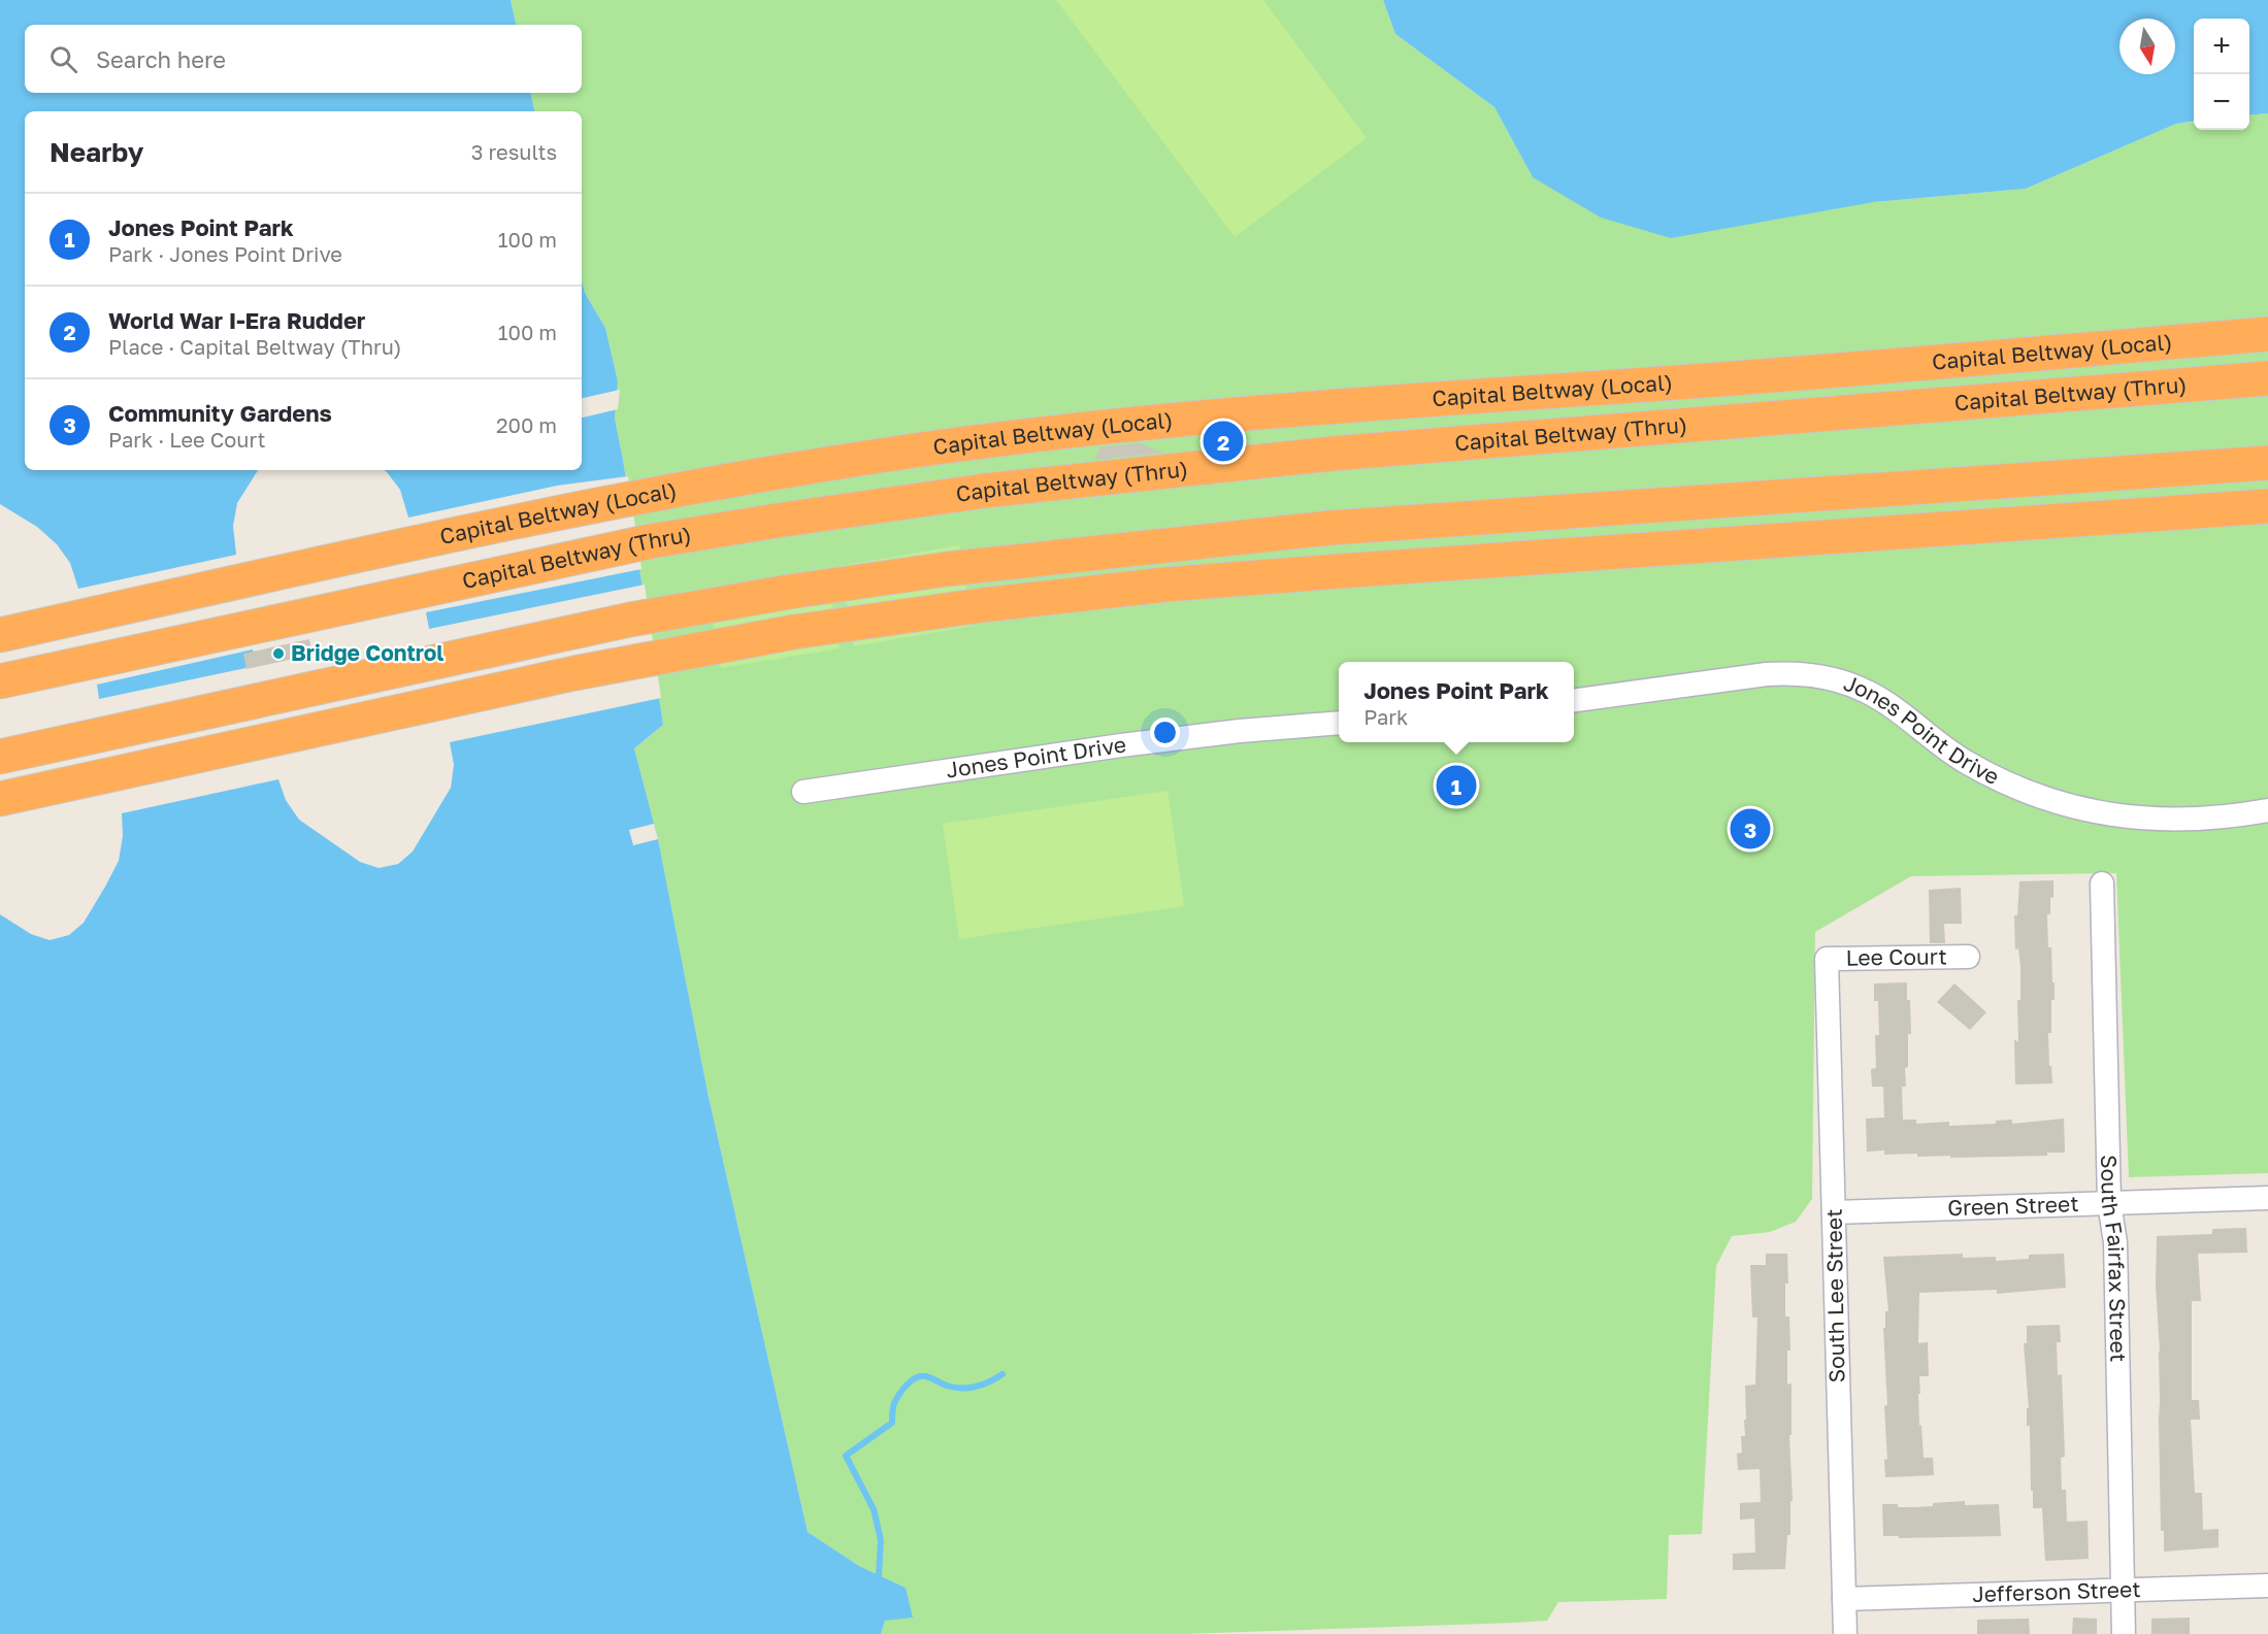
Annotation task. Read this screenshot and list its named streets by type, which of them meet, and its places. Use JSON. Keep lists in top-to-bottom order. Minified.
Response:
{"streets":{"highway":["Capital Beltway (Local)","Capital Beltway (Thru)"],"street":["Jones Point Drive","Lee Court","Green Street","South Fairfax Street","South Lee Street","Jefferson Street"]},"crossings":[["Lee Court","South Lee Street"],["Green Street","South Fairfax Street"],["Green Street","South Lee Street"],["South Fairfax Street","Jefferson Street"],["South Lee Street","Jefferson Street"]],"places":["Bridge Control"],"north":"bottom","page":{"map_buttons":["+","−"],"search":"Search here","heading":["Nearby","3 results"],"list":[{"mark":"1","name":"Jones Point Park","note":"Park · Jones Point Drive","value":"100 m"},{"mark":"2","name":"World War I-Era Rudder","note":"Place · Capital Beltway (Thru)","value":"100 m"},{"mark":"3","name":"Community Gardens","note":"Park · Lee Court","value":"200 m"}],"pins":["2","1","3"],"popup":["Jones Point Park","Park"]}}
